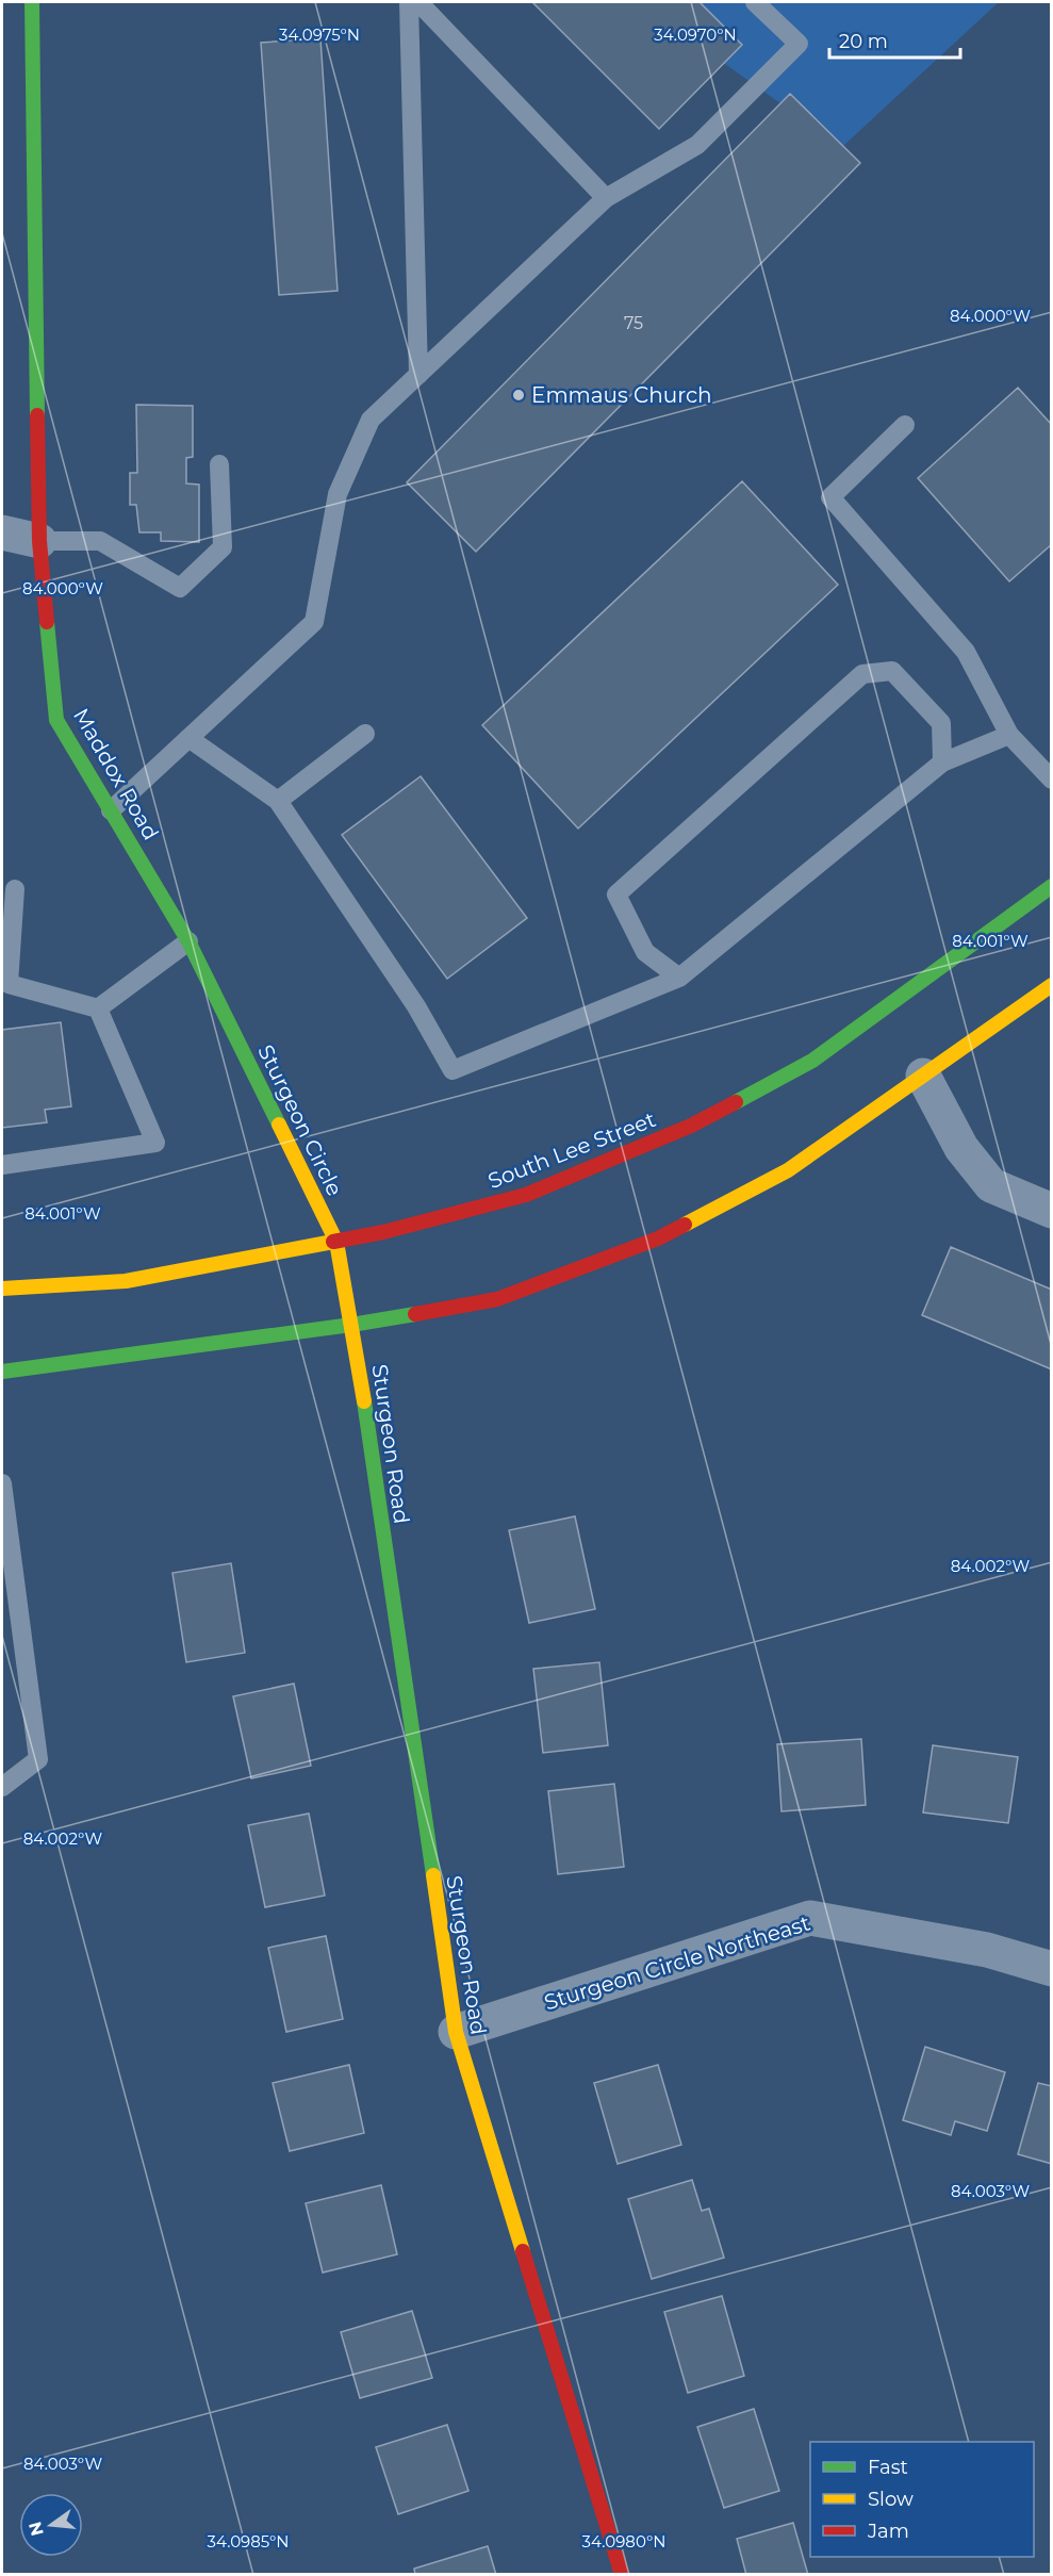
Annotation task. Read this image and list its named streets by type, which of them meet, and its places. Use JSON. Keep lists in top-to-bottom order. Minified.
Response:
{"streets":{"street":["Maddox Road","Sturgeon Circle","South Lee Street","Sturgeon Road","Sturgeon Circle Northeast"]},"crossings":[["Maddox Road","Sturgeon Circle"],["Sturgeon Circle","South Lee Street"],["Sturgeon Circle","Sturgeon Road"],["Sturgeon Road","Sturgeon Circle Northeast"]],"places":["Emmaus Church"],"house_numbers":["75"],"legend":["Fast","Slow","Jam"],"scale_bar":"20 m","north":"left","coordinates":["34.0975°N","34.0970°N","84.000°W","84.001°W","84.002°W","84.003°W","34.0985°N","34.0980°N"]}
